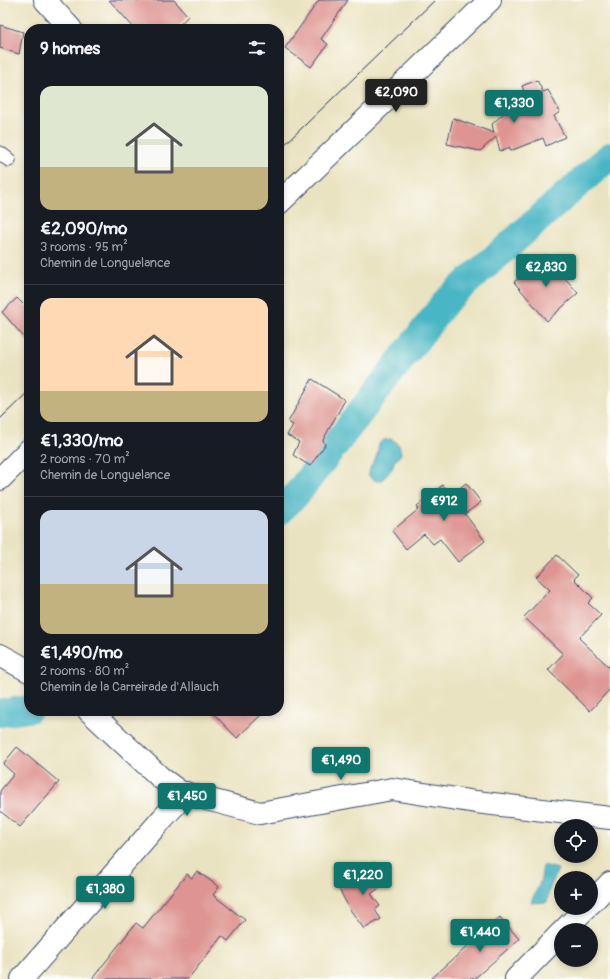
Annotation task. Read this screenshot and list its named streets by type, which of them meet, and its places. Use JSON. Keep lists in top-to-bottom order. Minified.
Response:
{"page":{"heading":"9 homes","list":[{"name":"€2,090/mo","note":"3 rooms · 95 m² · Chemin de Longuelance"},{"name":"€1,330/mo","note":"2 rooms · 70 m² · Chemin de Longuelance"},{"name":"€1,490/mo","note":"2 rooms · 80 m² · Chemin de la Carreirade d'Allauch"}],"price":["€2,090","€1,330","€2,830","€912","€1,490","€1,450","€1,220","€1,380","€1,440"],"map_buttons":["+","−"]}}
